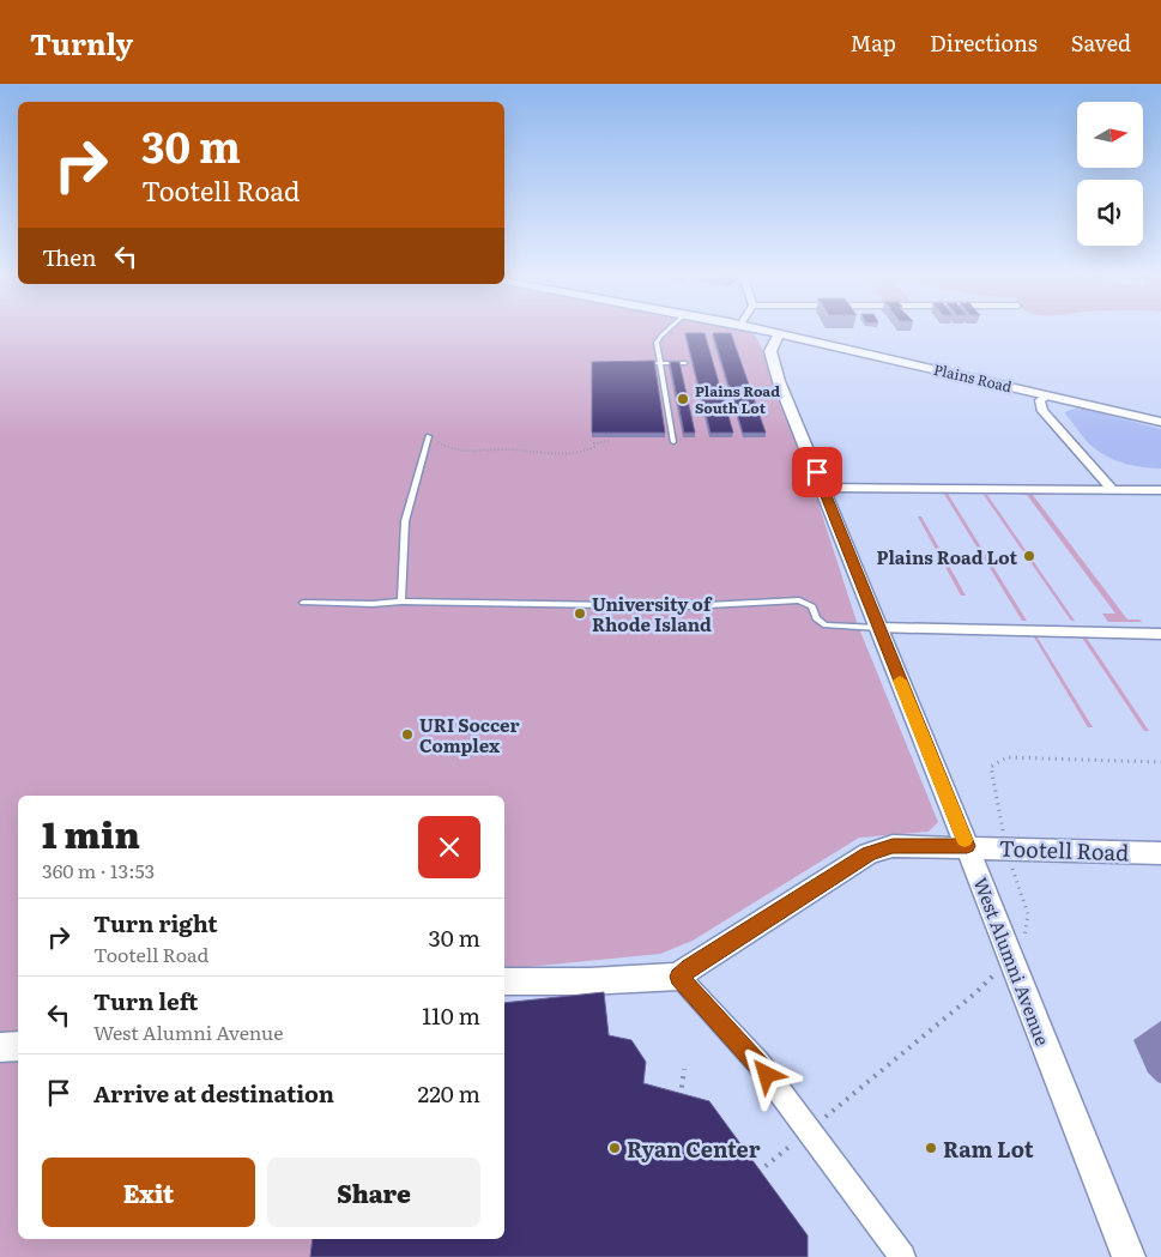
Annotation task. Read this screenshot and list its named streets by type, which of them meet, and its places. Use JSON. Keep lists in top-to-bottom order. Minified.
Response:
{"streets":{"street":["Plains Road","Tootell Road","West Alumni Avenue"]},"crossings":[["Plains Road","West Alumni Avenue"],["Tootell Road","West Alumni Avenue"]],"places":["Plains Road South Lot","Plains Road Lot","University of Rhode Island","URI Soccer Complex","Ryan Center","Ram Lot"],"north":"right","page":{"header":"Turnly","nav":["Map","Directions","Saved"],"turn":["30 m","Tootell Road"],"then":"Then","heading":["1 min","360 m · 13:53"],"list":[{"name":"Turn right","note":"Tootell Road","value":"30 m"},{"name":"Turn left","note":"West Alumni Avenue","value":"110 m"},{"name":"Arrive at destination","value":"220 m"}],"buttons":["Exit","Share"]}}
